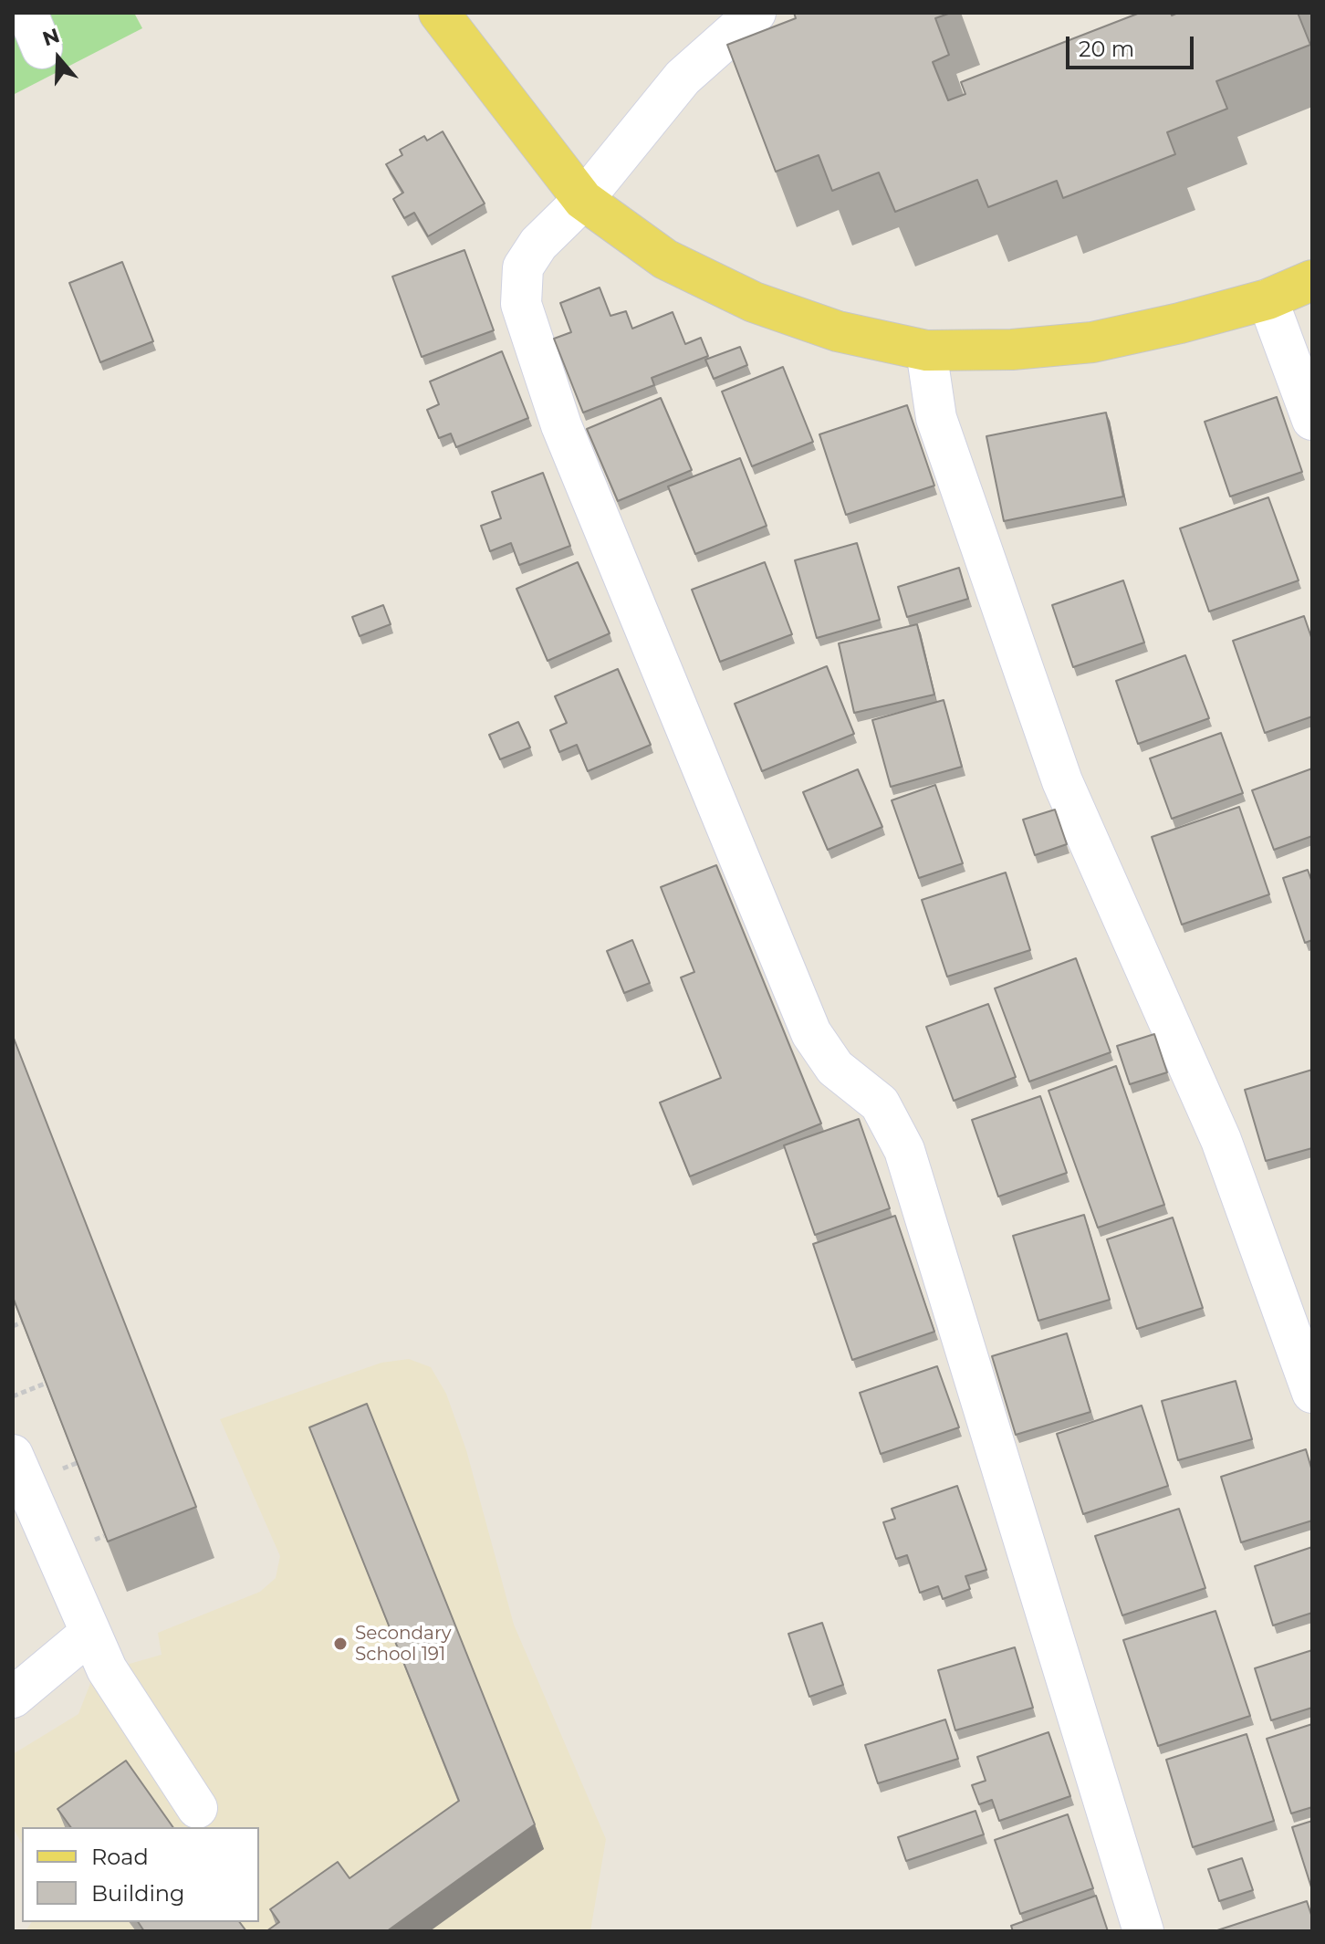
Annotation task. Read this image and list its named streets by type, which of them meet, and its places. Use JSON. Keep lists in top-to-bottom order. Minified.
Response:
{"places":["Secondary School 191"],"legend":["Road","Building"],"scale_bar":"20 m","north":"top"}
